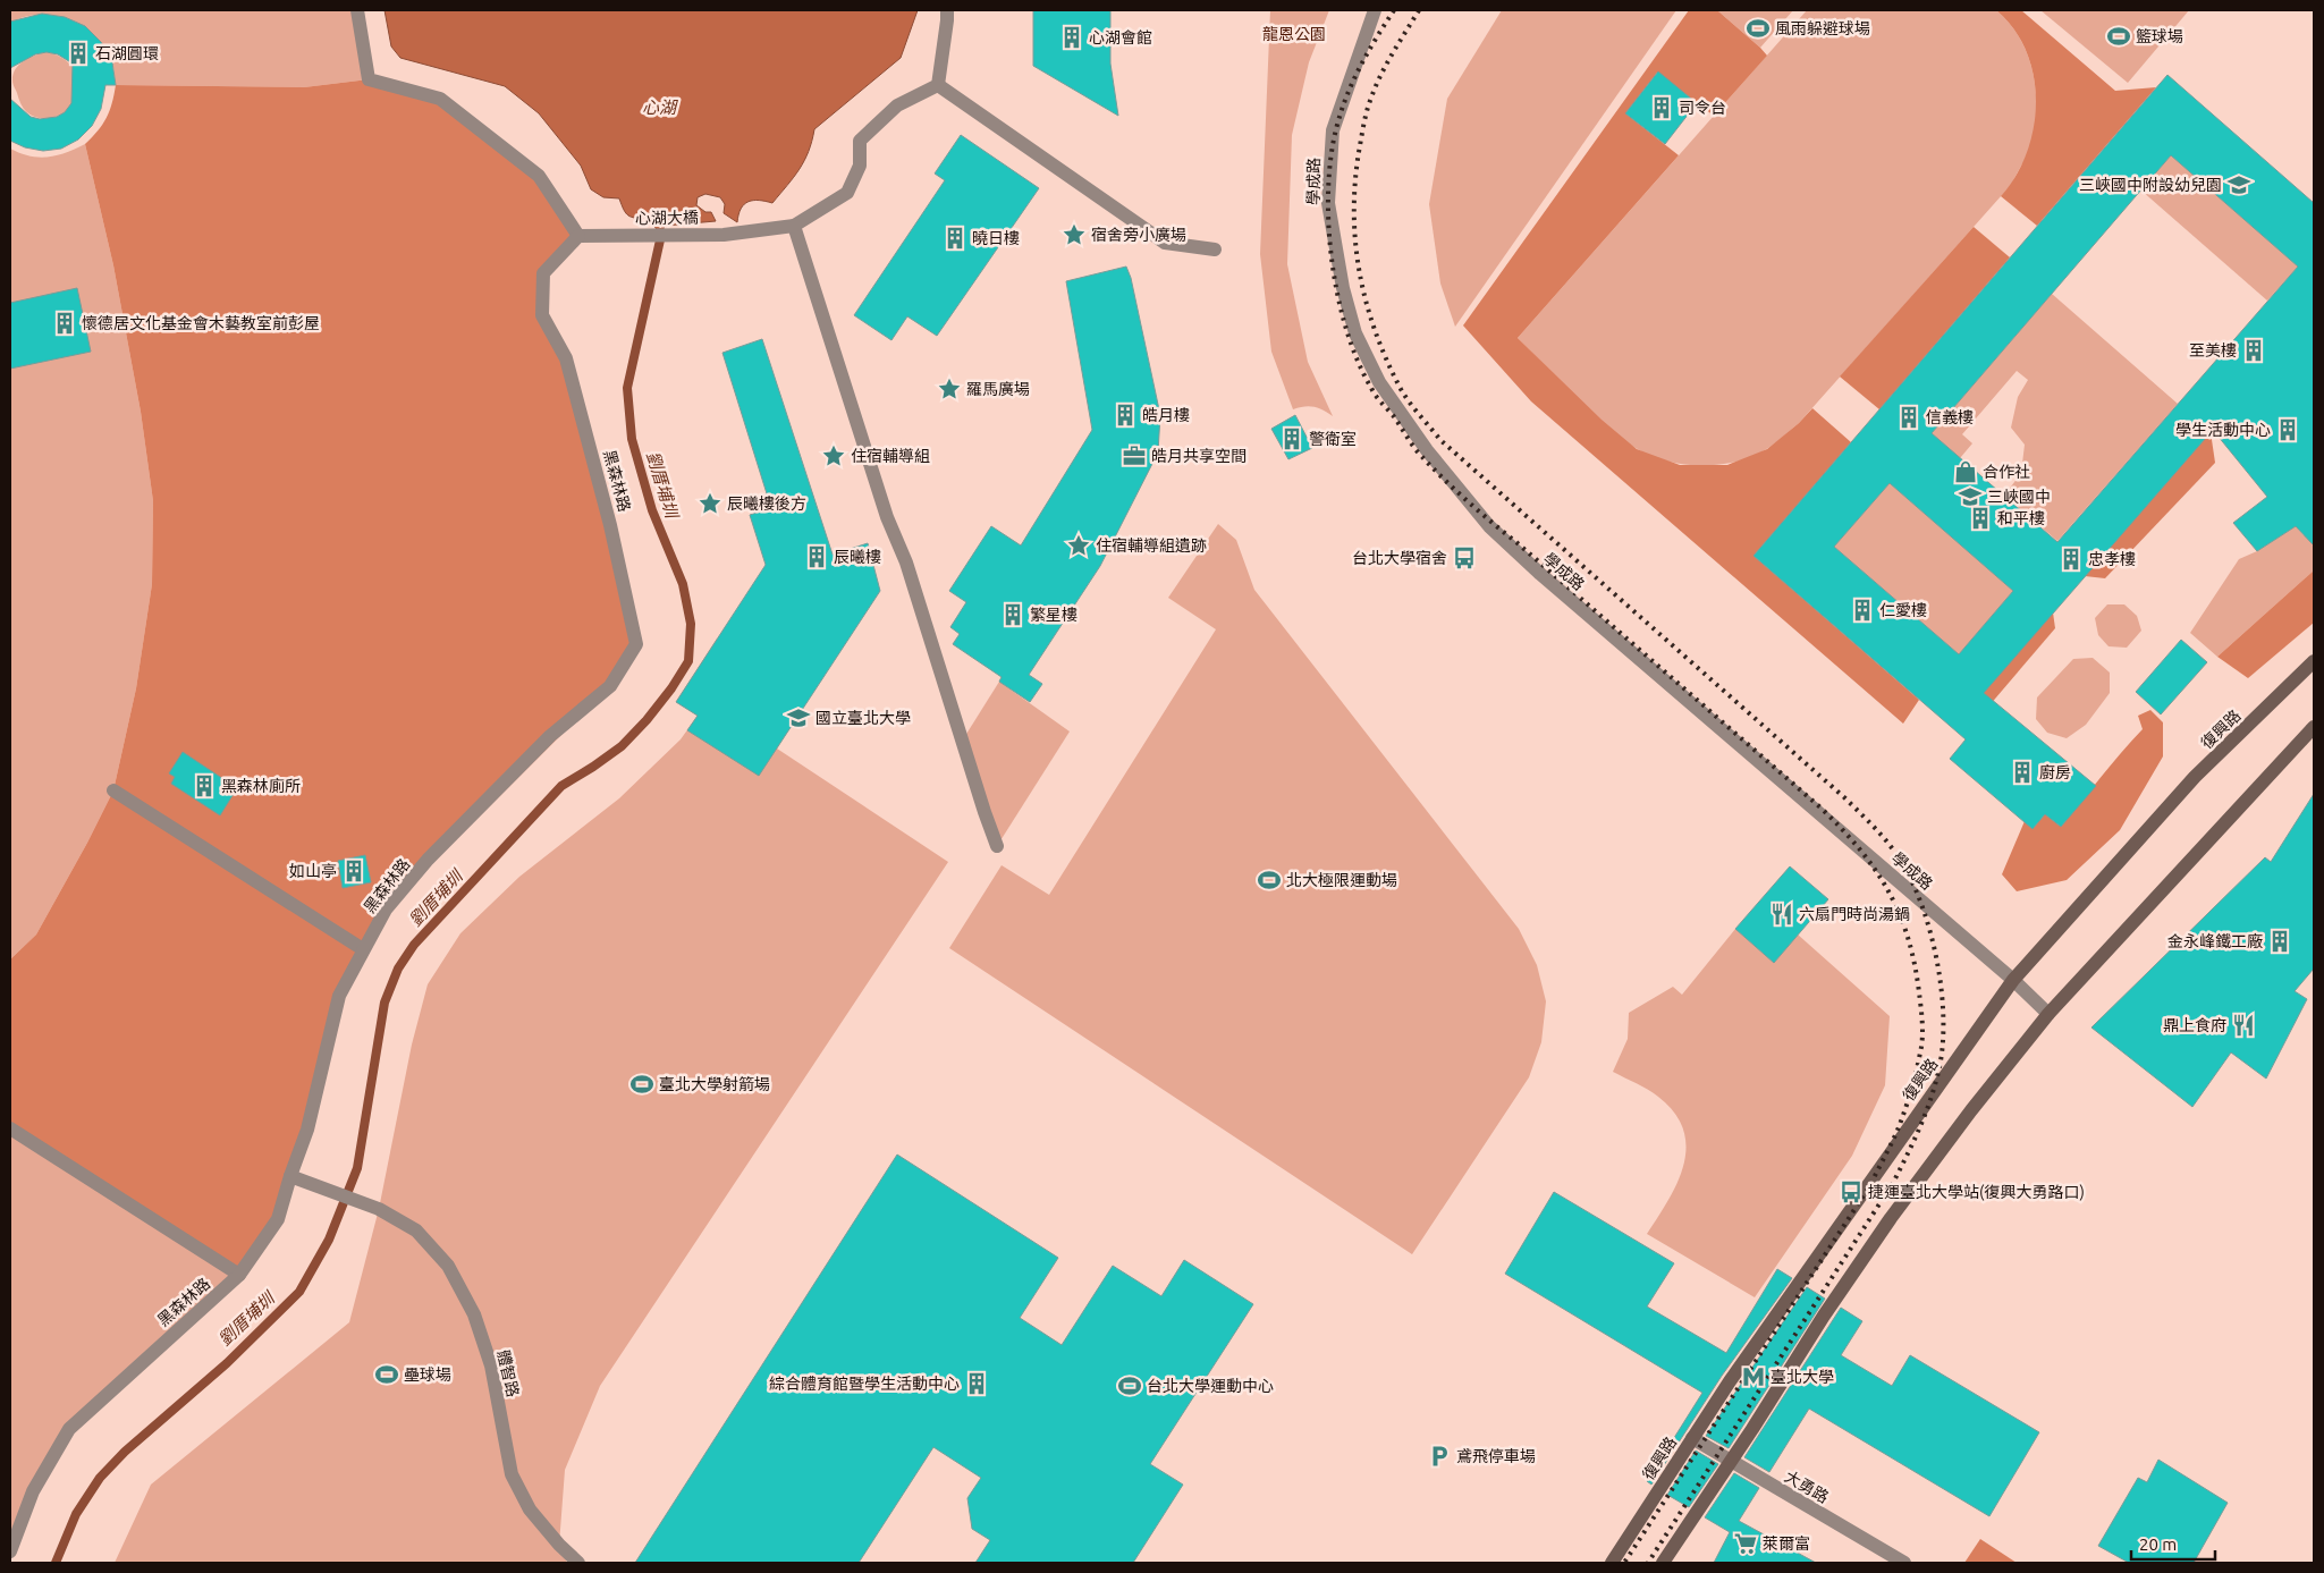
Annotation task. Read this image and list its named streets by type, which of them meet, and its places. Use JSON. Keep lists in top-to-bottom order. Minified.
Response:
{"streets":{"main road":["復興路"],"street":["學成路","心湖大橋","黑森林路","體智路","大勇路"]},"crossings":[["學成路","復興路"],["心湖大橋","黑森林路"],["黑森林路","體智路"],["復興路","大勇路"]],"water":["心湖","劉厝埔圳"],"parks":["龍恩公園"],"places":{"sports":["風雨躲避球場","籃球場","北大極限運動場","臺北大學射箭場","壘球場","台北大學運動中心"],"building":["心湖會館","石湖圓環","司令台","曉日樓","懷德居文化基金會木藝教室前彭屋","至美樓","皓月樓","信義樓","學生活動中心","警衛室","和平樓","辰曦樓","忠孝樓","仁愛樓","繁星樓","廚房","黑森林廁所","如山亭","金永峰鐵工廠","綜合體育館暨學生活動中心"],"school or university":["三峽國中附設幼兒園","三峽國中","國立臺北大學"],"place":["宿舍旁小廣場","羅馬廣場","住宿輔導組","辰曦樓後方","住宿輔導組遺跡"],"office":["皓月共享空間"],"shop":["合作社"],"bus stop":["台北大學宿舍","捷運臺北大學站(復興大勇路口)"],"restaurant":["六扇門時尚湯鍋","鼎上食府"],"metro station":["臺北大學"],"parking":["鳶飛停車場"],"supermarket":["萊爾富"]},"scale_bar":"20 m"}
